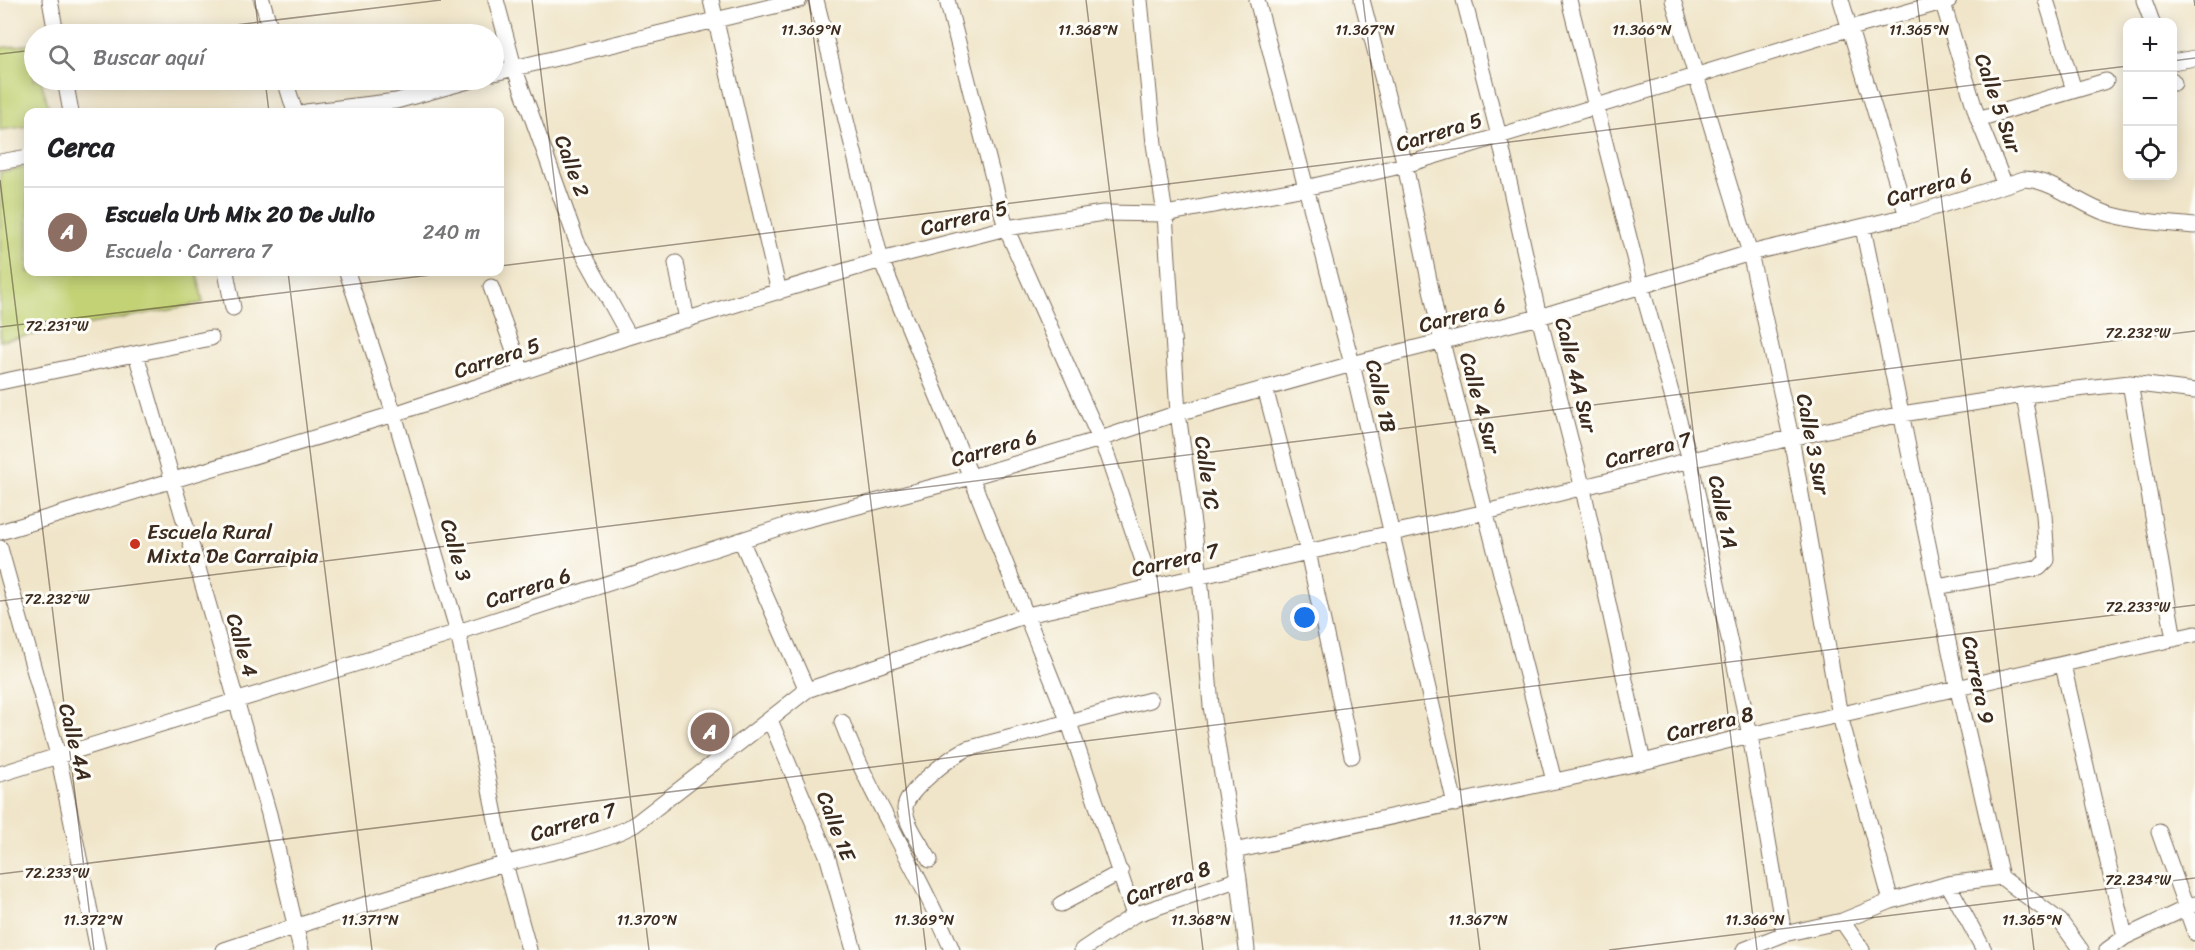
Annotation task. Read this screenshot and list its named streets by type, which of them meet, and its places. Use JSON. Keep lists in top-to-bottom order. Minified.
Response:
{"streets":{"street":["Calle 5 Sur","Carrera 5","Calle 2","Carrera 6","Calle 4A Sur","Calle 1B","Calle 4 Sur","Calle 3 Sur","Carrera 7","Calle 1C","Calle 1A","Calle 3","Calle 4","Carrera 9","Carrera 8","Calle 4A","Calle 1E"]},"crossings":[["Calle 5 Sur","Carrera 5"],["Calle 5 Sur","Carrera 6"],["Carrera 5","Calle 2"],["Carrera 5","Calle 4A Sur"],["Carrera 5","Calle 1B"],["Carrera 5","Calle 4 Sur"],["Carrera 5","Calle 3 Sur"],["Carrera 5","Calle 1C"],["Carrera 5","Calle 1A"],["Carrera 5","Calle 3"],["Carrera 5","Calle 4"],["Carrera 6","Calle 4A Sur"],["Carrera 6","Calle 1B"],["Carrera 6","Calle 4 Sur"],["Carrera 6","Calle 3 Sur"],["Carrera 6","Calle 1C"],["Carrera 6","Calle 1A"],["Carrera 6","Calle 3"],["Carrera 6","Calle 4"],["Carrera 6","Carrera 9"],["Carrera 6","Calle 4A"],["Calle 4A Sur","Carrera 7"],["Calle 4A Sur","Carrera 8"],["Calle 1B","Carrera 7"],["Calle 1B","Carrera 8"],["Calle 4 Sur","Carrera 7"],["Calle 4 Sur","Carrera 8"],["Calle 3 Sur","Carrera 7"],["Calle 3 Sur","Carrera 8"],["Carrera 7","Calle 1C"],["Carrera 7","Calle 1A"],["Carrera 7","Calle 3"],["Carrera 7","Calle 4"],["Carrera 7","Carrera 9"],["Carrera 7","Calle 1E"],["Calle 1C","Carrera 8"],["Calle 1A","Carrera 8"],["Carrera 9","Carrera 8"]],"places":["Escuela Rural Mixta De Carraipia"],"page":{"map_buttons":["+","−"],"search":"Buscar aquí","heading":"Cerca","list":[{"mark":"A","name":"Escuela Urb Mix 20 De Julio","note":"Escuela · Carrera 7","value":"240 m"}],"pins":"A"},"coordinates":["11.369°N","11.368°N","11.367°N","11.366°N","11.365°N","72.231°W","72.232°W","72.233°W","72.234°W","11.372°N","11.371°N","11.370°N"]}
